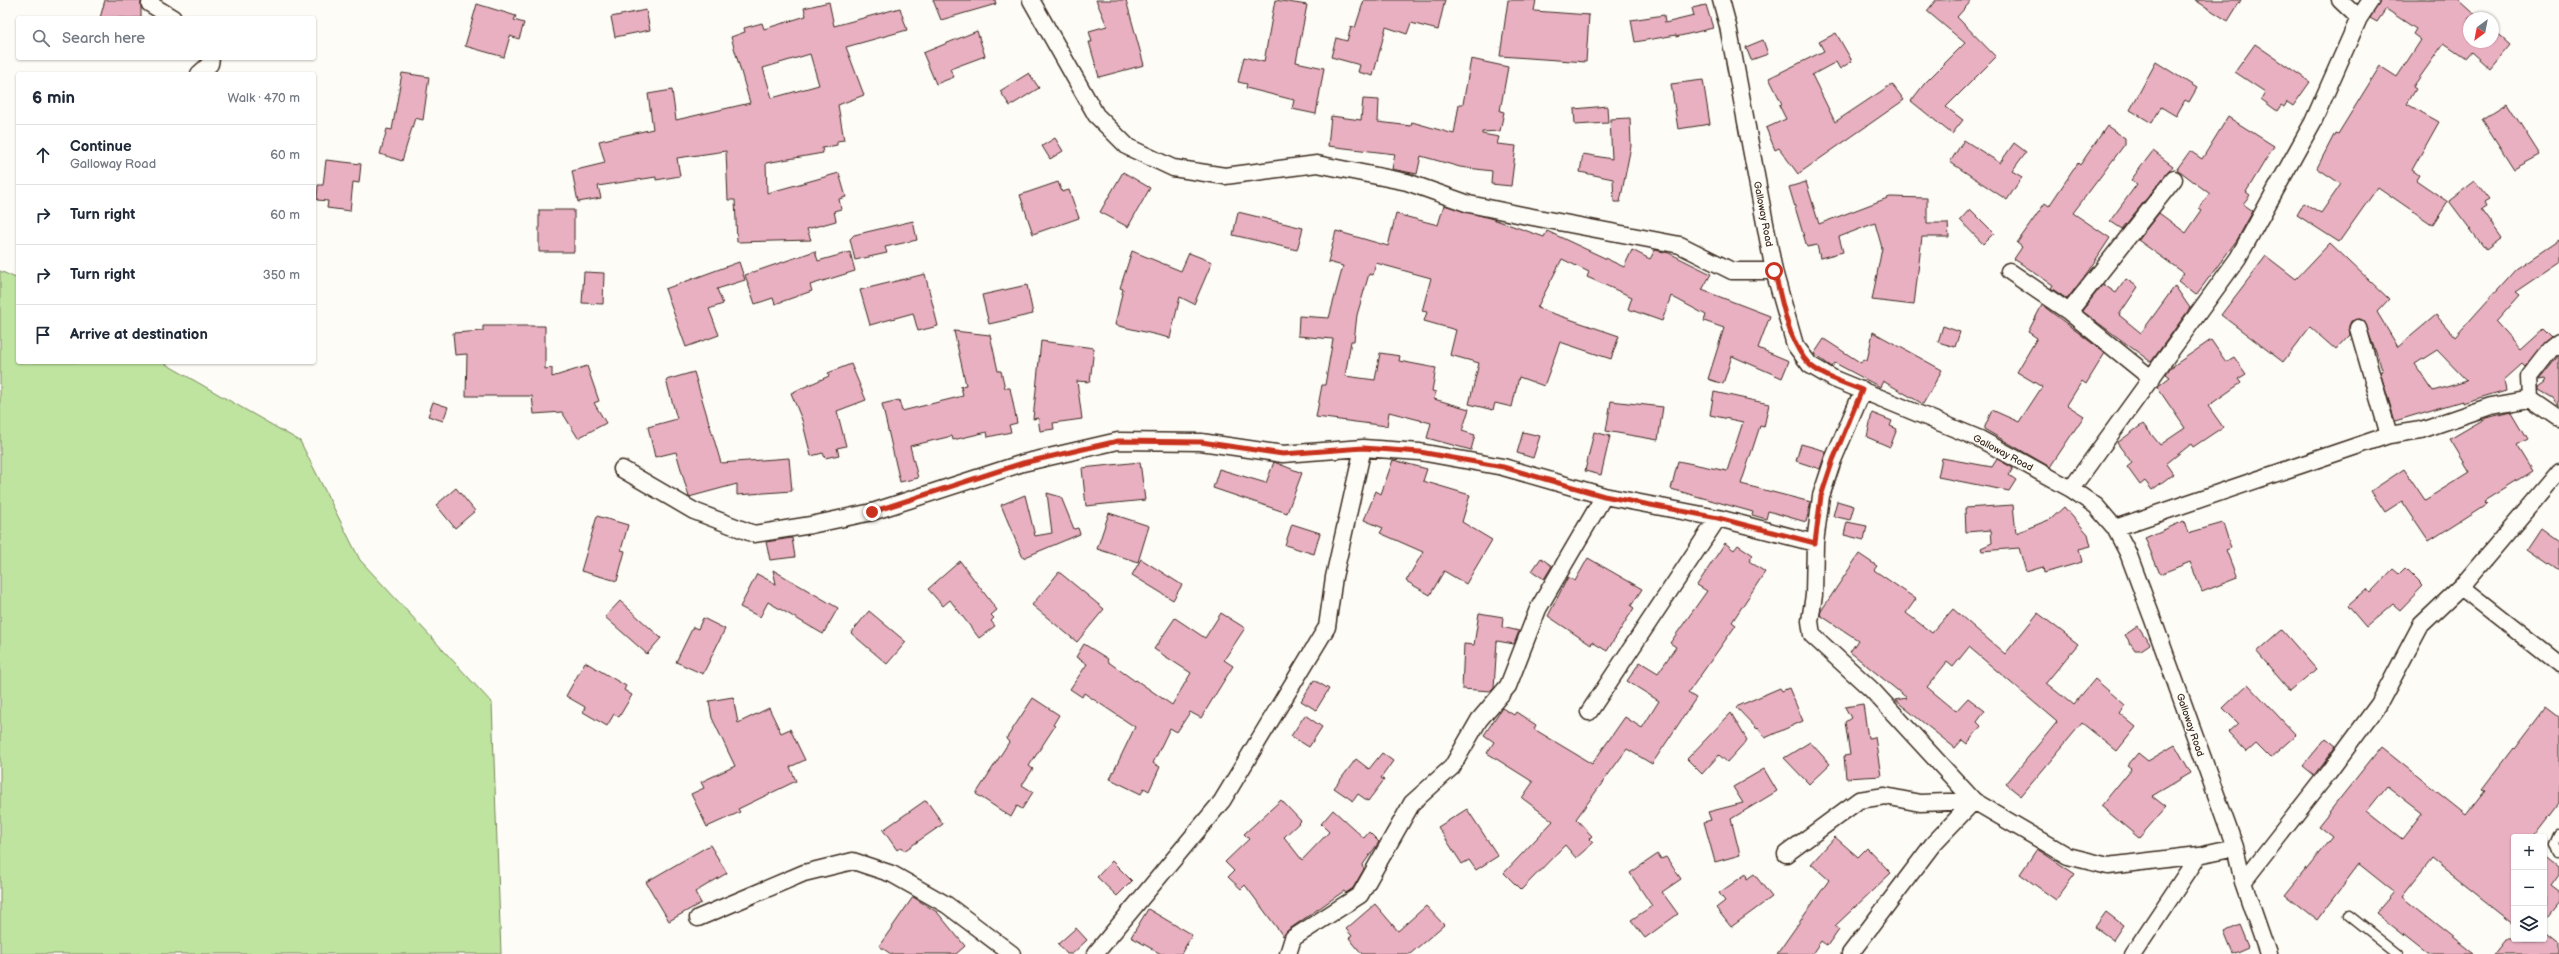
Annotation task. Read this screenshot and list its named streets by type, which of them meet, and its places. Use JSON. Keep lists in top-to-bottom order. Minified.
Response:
{"streets":{"street":["Galloway Road"]},"north":"bottom left","page":{"search":"Search here","heading":["6 min","Walk · 470 m"],"list":[["Continue","Galloway Road","60 m"],["Turn right","60 m"],["Turn right","350 m"],"Arrive at destination"],"map_buttons":["+","−"]}}
